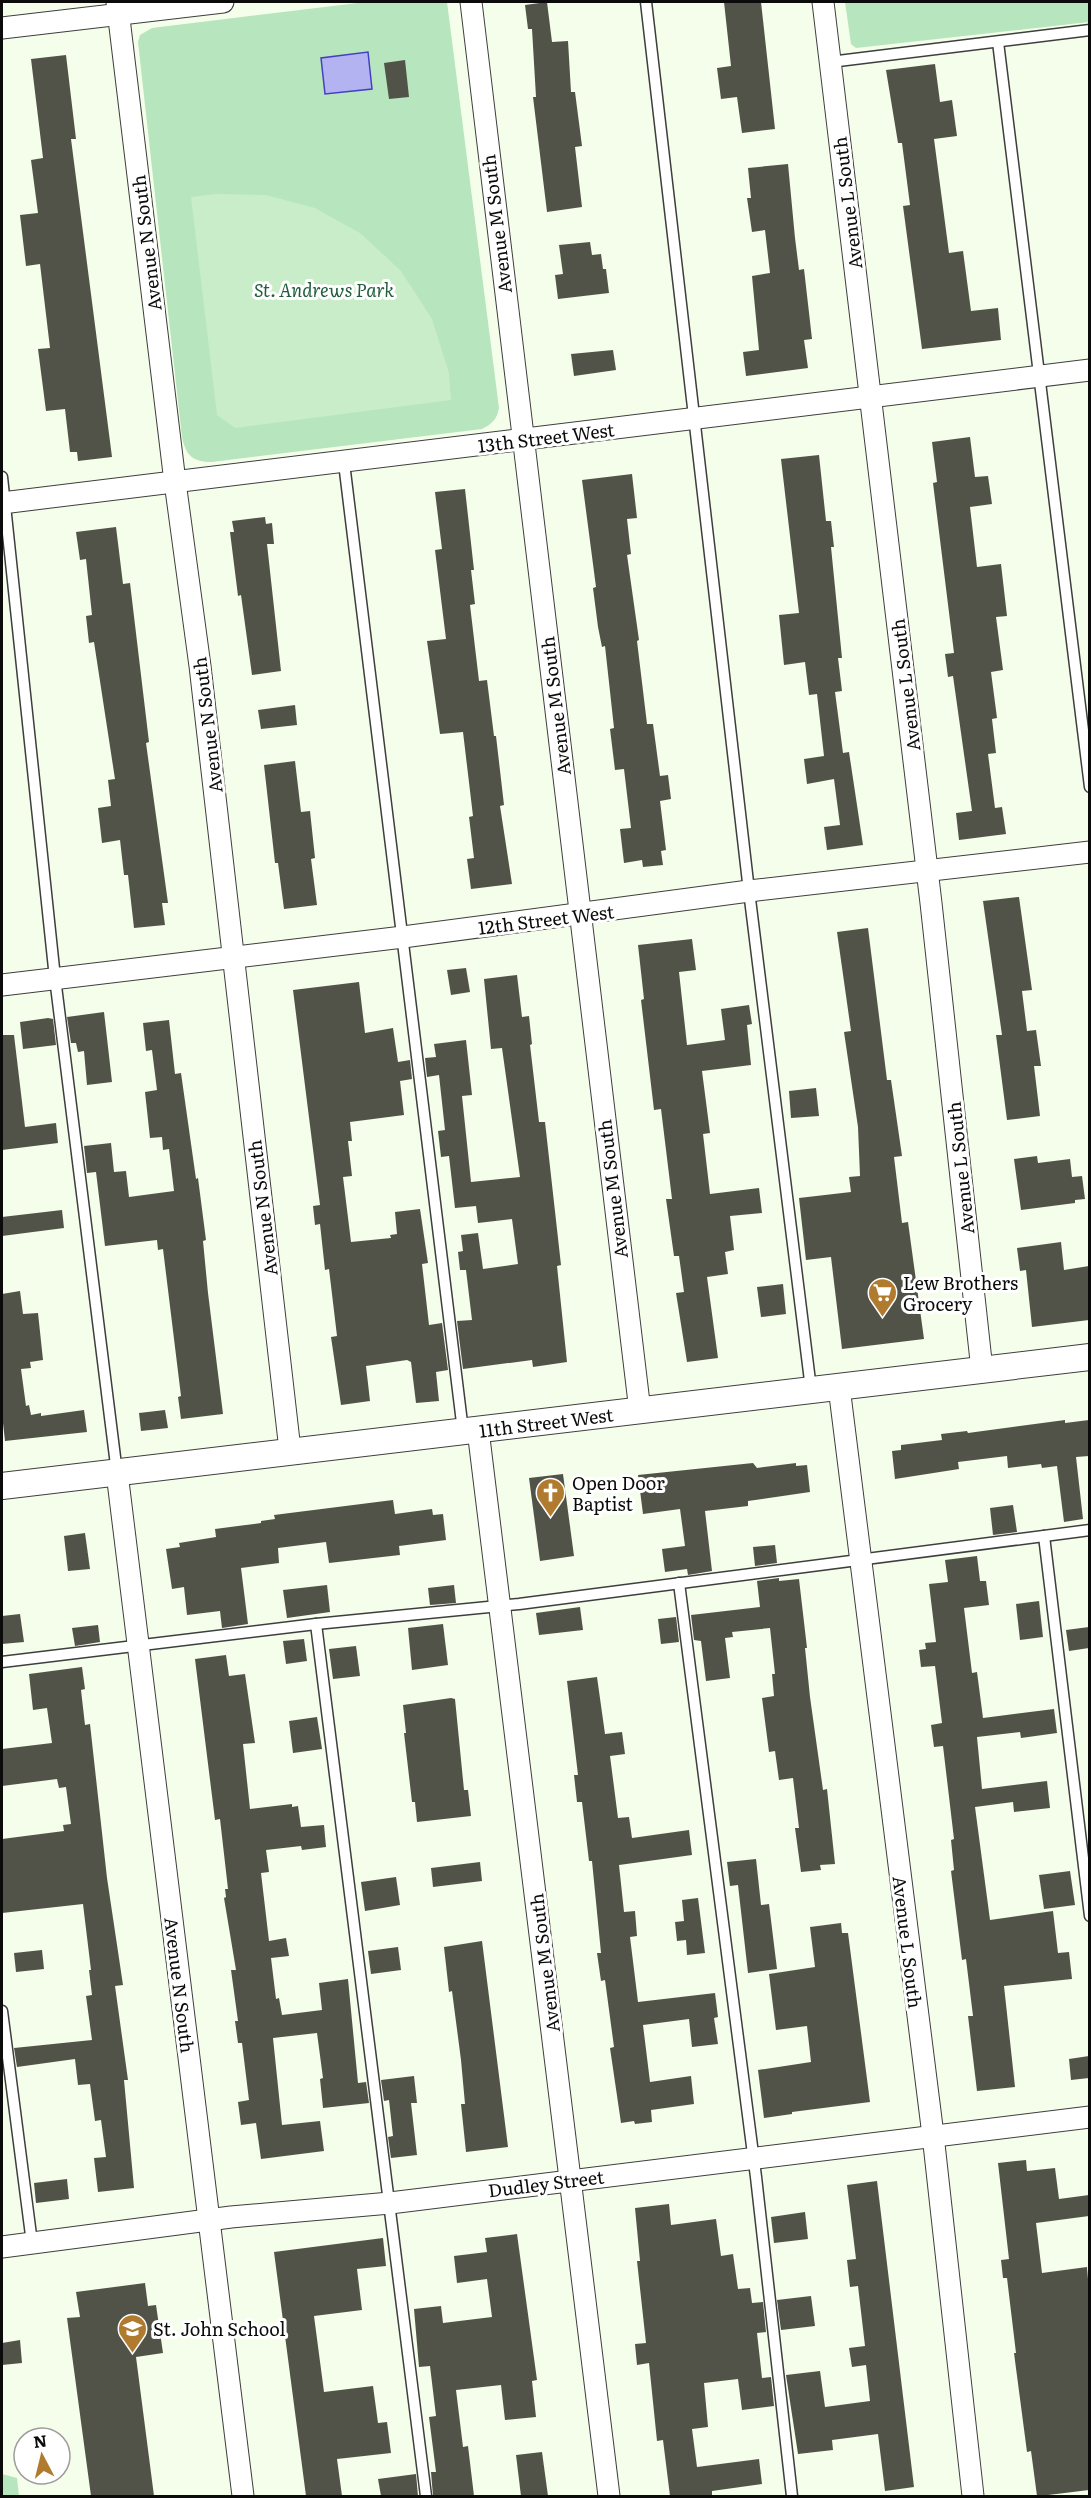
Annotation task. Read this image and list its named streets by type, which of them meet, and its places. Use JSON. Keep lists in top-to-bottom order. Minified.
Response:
{"streets":{"street":["Avenue L South","Avenue M South","Avenue N South","13th Street West","12th Street West","11th Street West","Dudley Street"]},"crossings":[["Avenue L South","13th Street West"],["Avenue L South","12th Street West"],["Avenue L South","11th Street West"],["Avenue L South","Dudley Street"],["Avenue M South","13th Street West"],["Avenue M South","12th Street West"],["Avenue M South","11th Street West"],["Avenue M South","Dudley Street"],["Avenue N South","13th Street West"],["Avenue N South","12th Street West"],["Avenue N South","11th Street West"],["Avenue N South","Dudley Street"]],"parks":["St. Andrews Park"],"places":{"supermarket":["Lew Brothers Grocery"],"church":["Open Door Baptist"],"school or university":["St. John School"]},"north":"top"}
